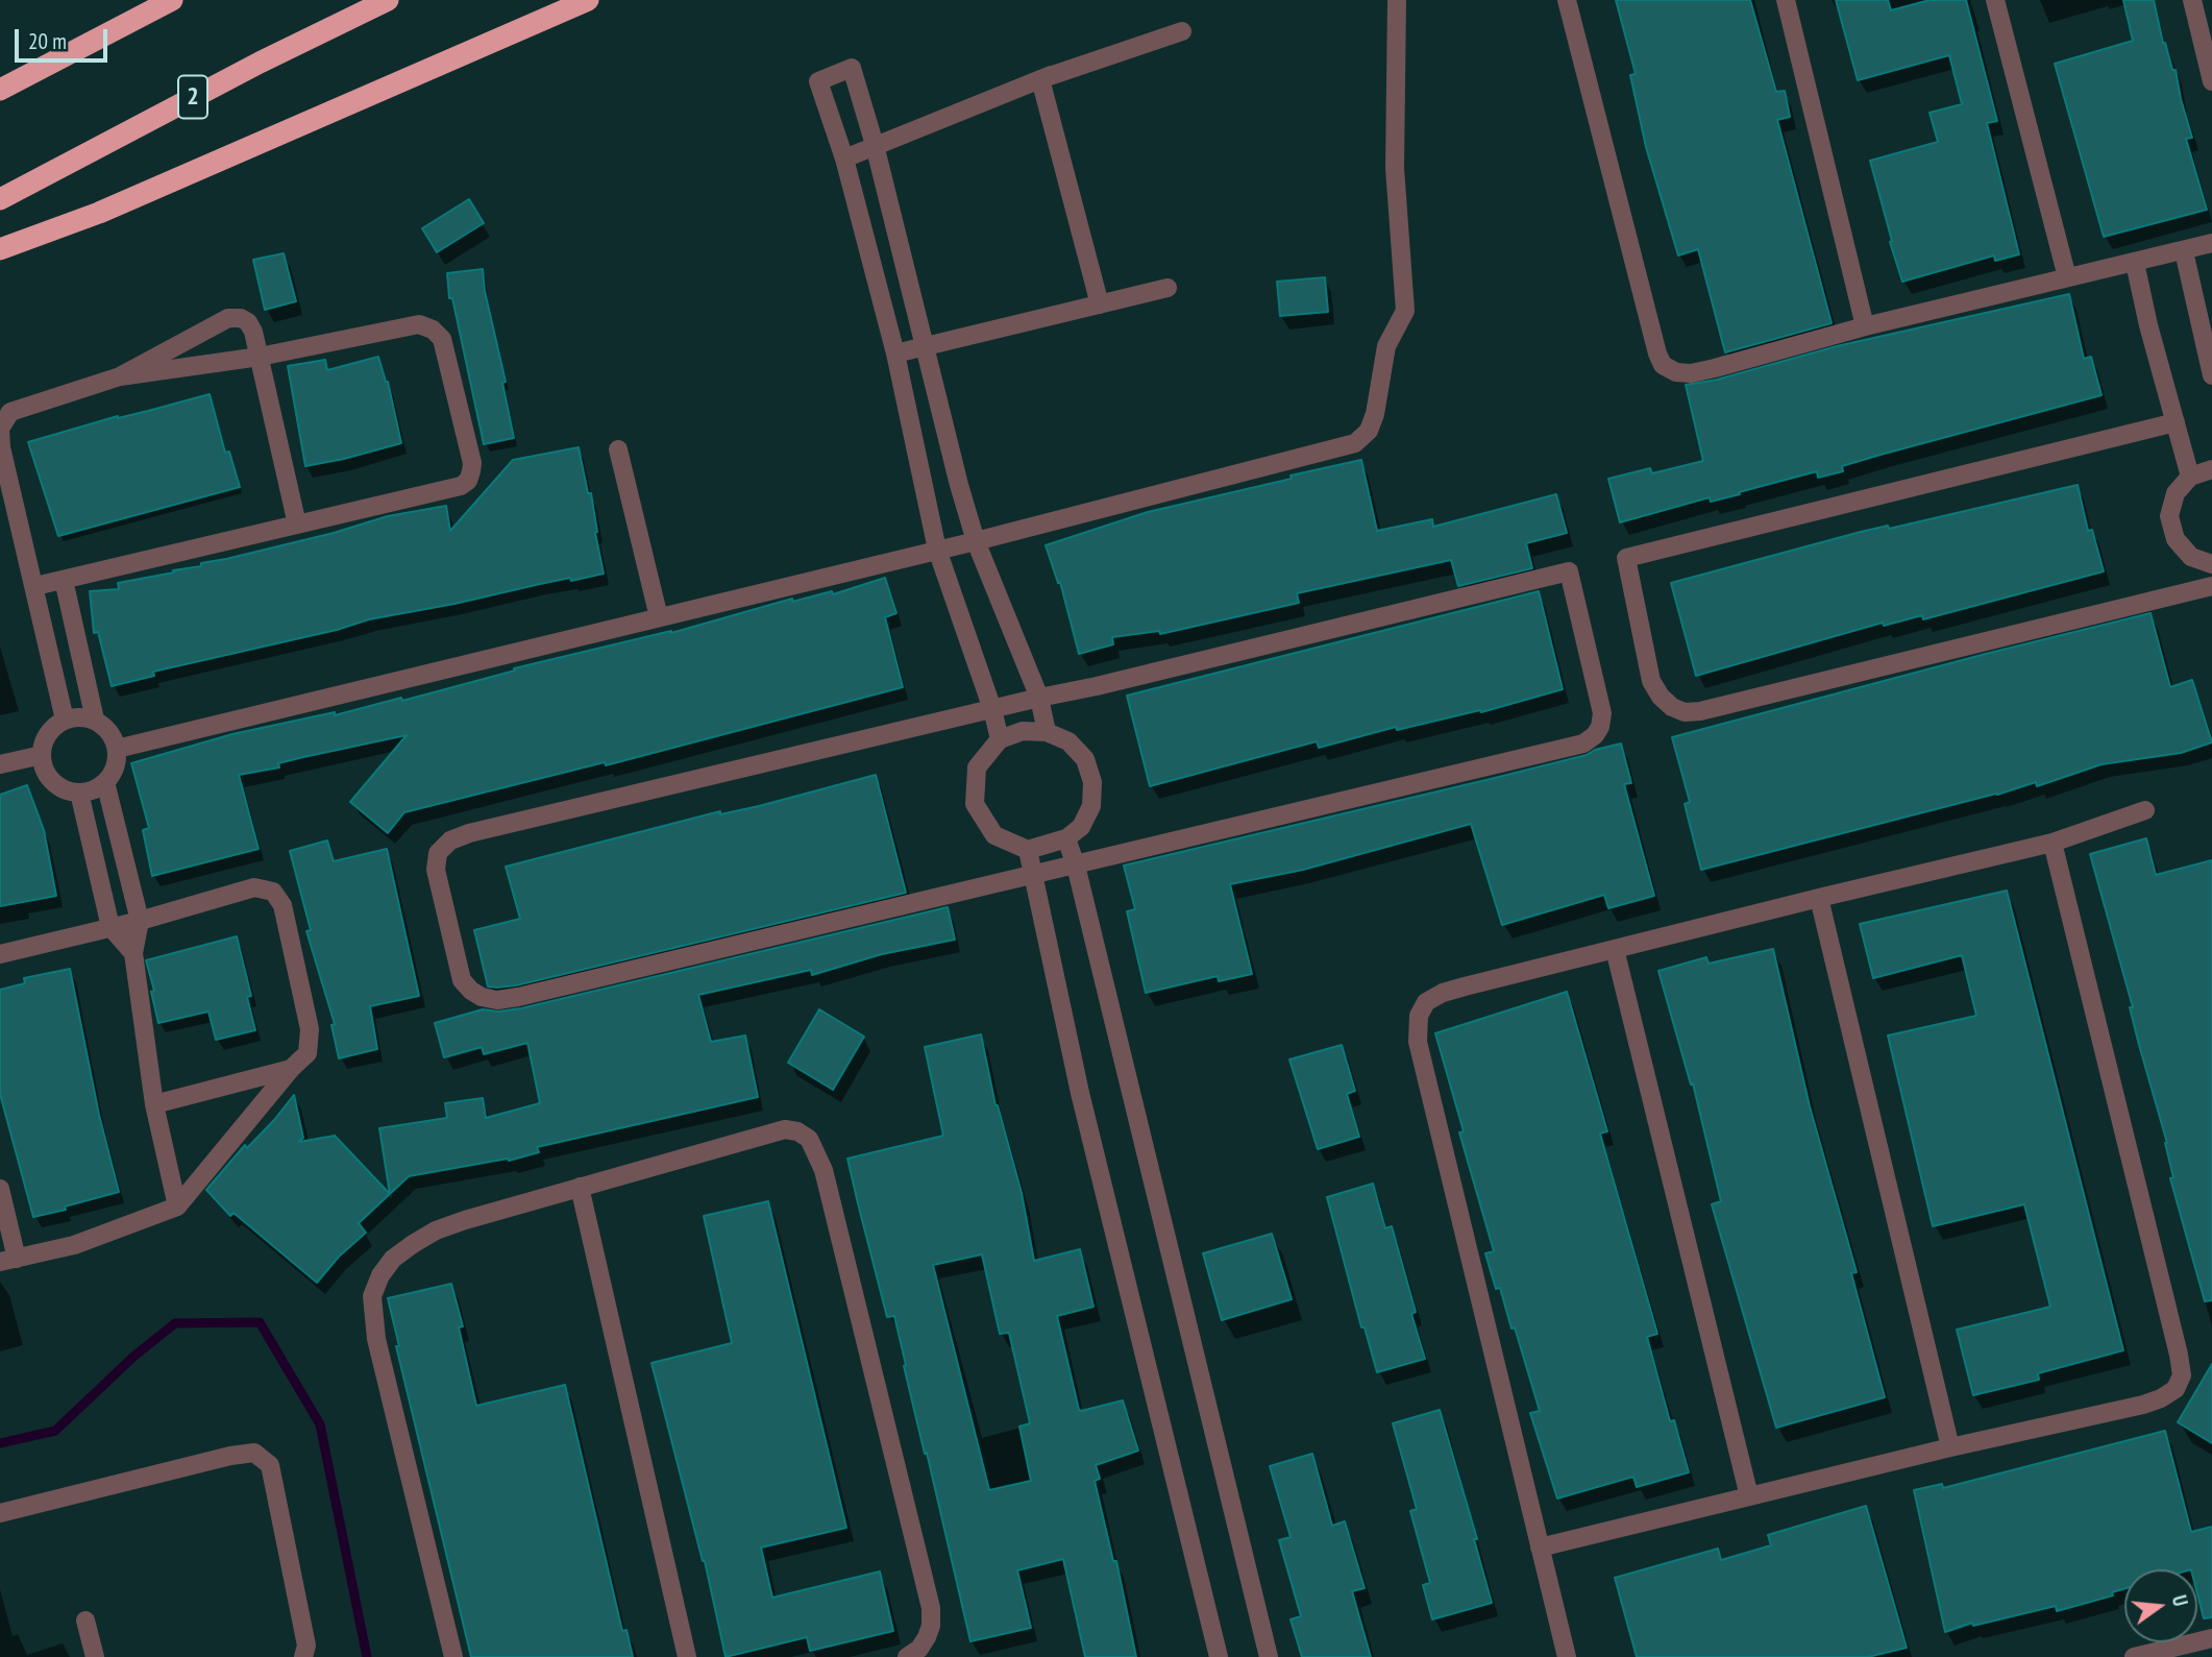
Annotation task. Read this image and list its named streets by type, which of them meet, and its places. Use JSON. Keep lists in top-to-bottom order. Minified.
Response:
{"streets":{"highway":["2"]},"scale_bar":"20 m","north":"right"}
